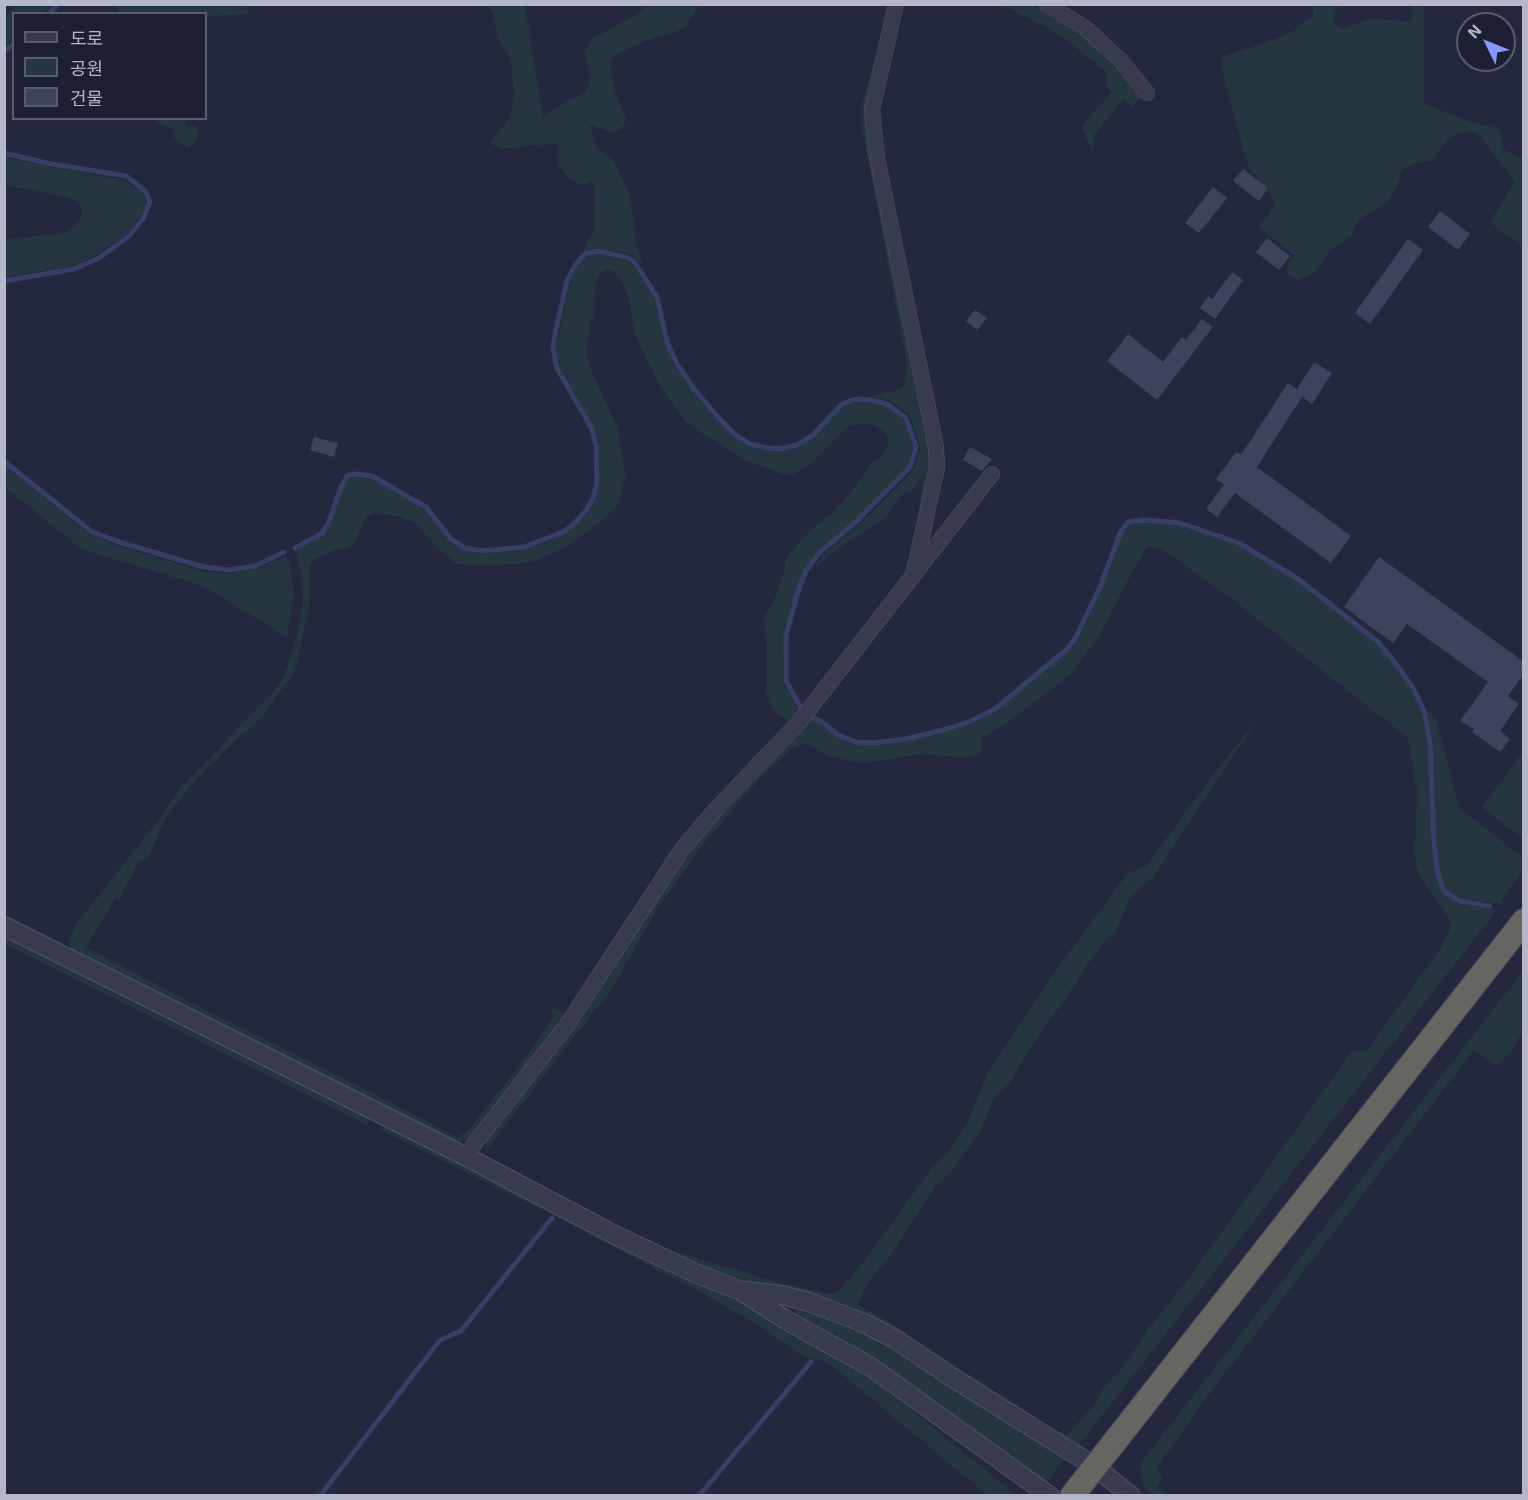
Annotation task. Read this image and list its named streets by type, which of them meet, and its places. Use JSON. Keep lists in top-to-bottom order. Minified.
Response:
{"legend":["도로","공원","건물"],"north":"top left"}
